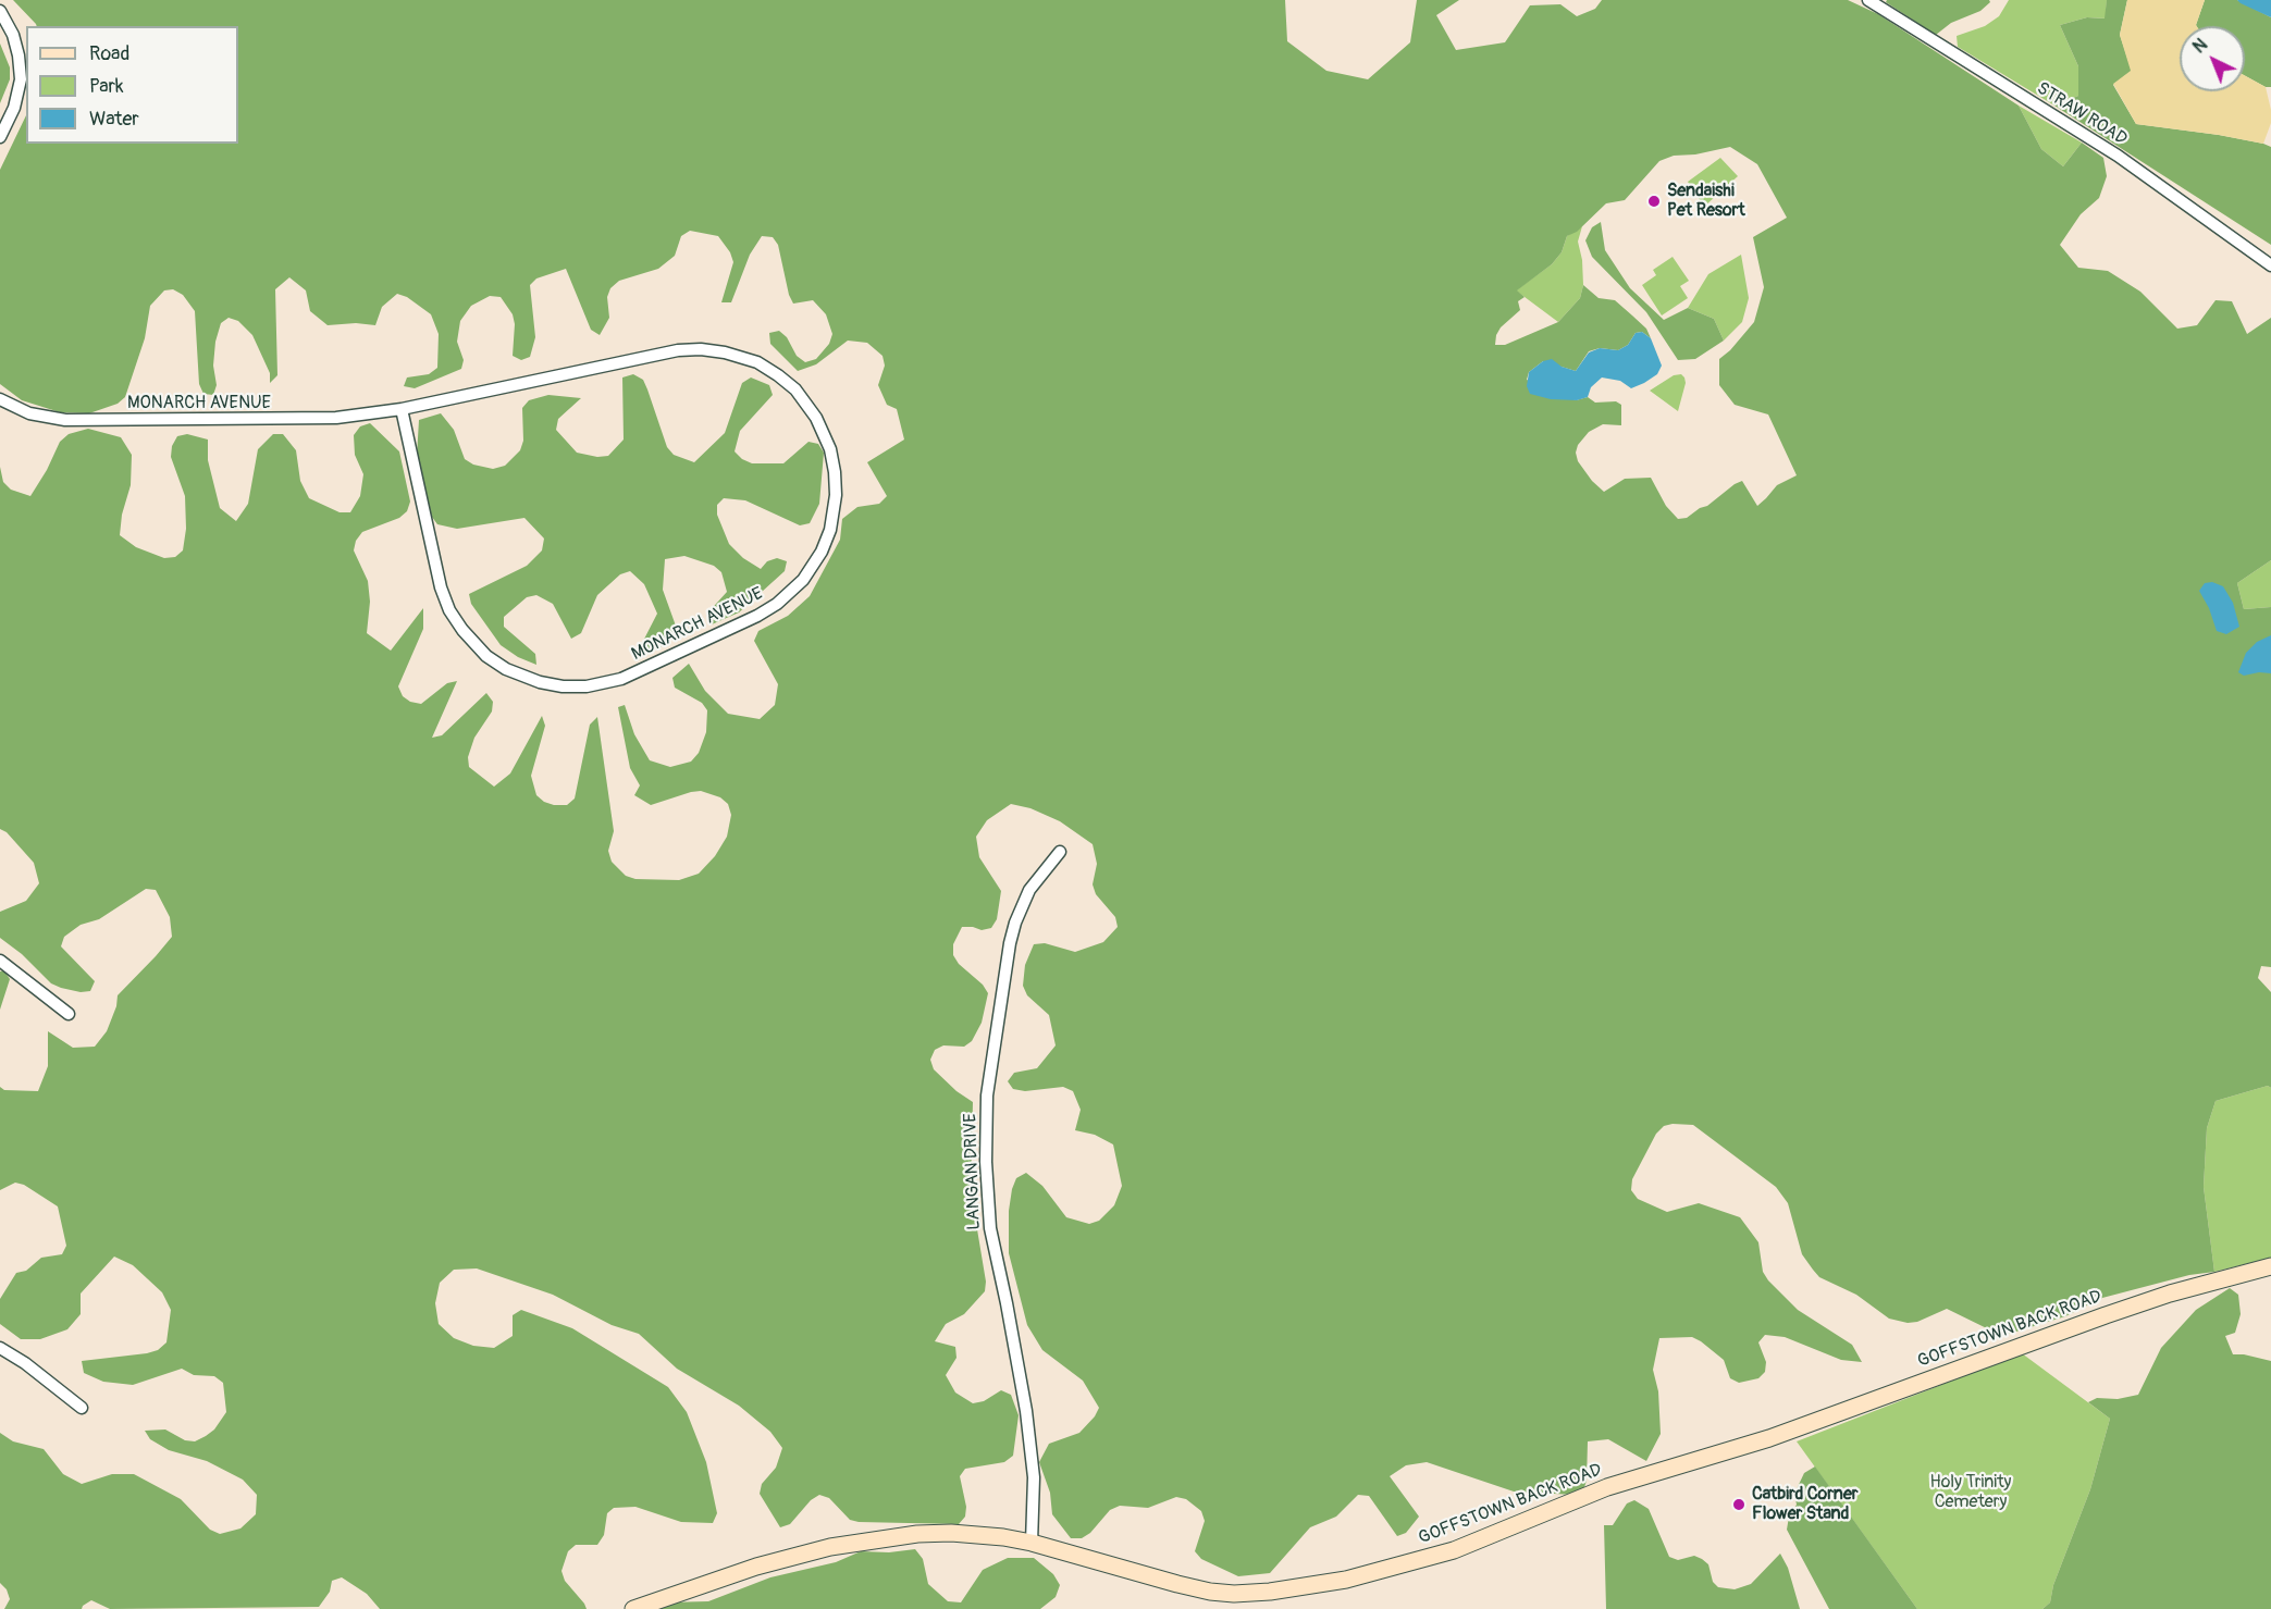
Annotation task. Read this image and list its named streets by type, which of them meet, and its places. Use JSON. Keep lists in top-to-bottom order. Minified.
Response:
{"streets":{"main road":["GOFFSTOWN BACK ROAD"],"street":["STRAW ROAD","MONARCH AVENUE","LANGAN DRIVE"]},"crossings":[["LANGAN DRIVE","GOFFSTOWN BACK ROAD"]],"parks":["Holy Trinity Cemetery"],"places":["Sendaishi Pet Resort","Catbird Corner Flower Stand"],"legend":["Road","Park","Water"],"north":"top left"}
